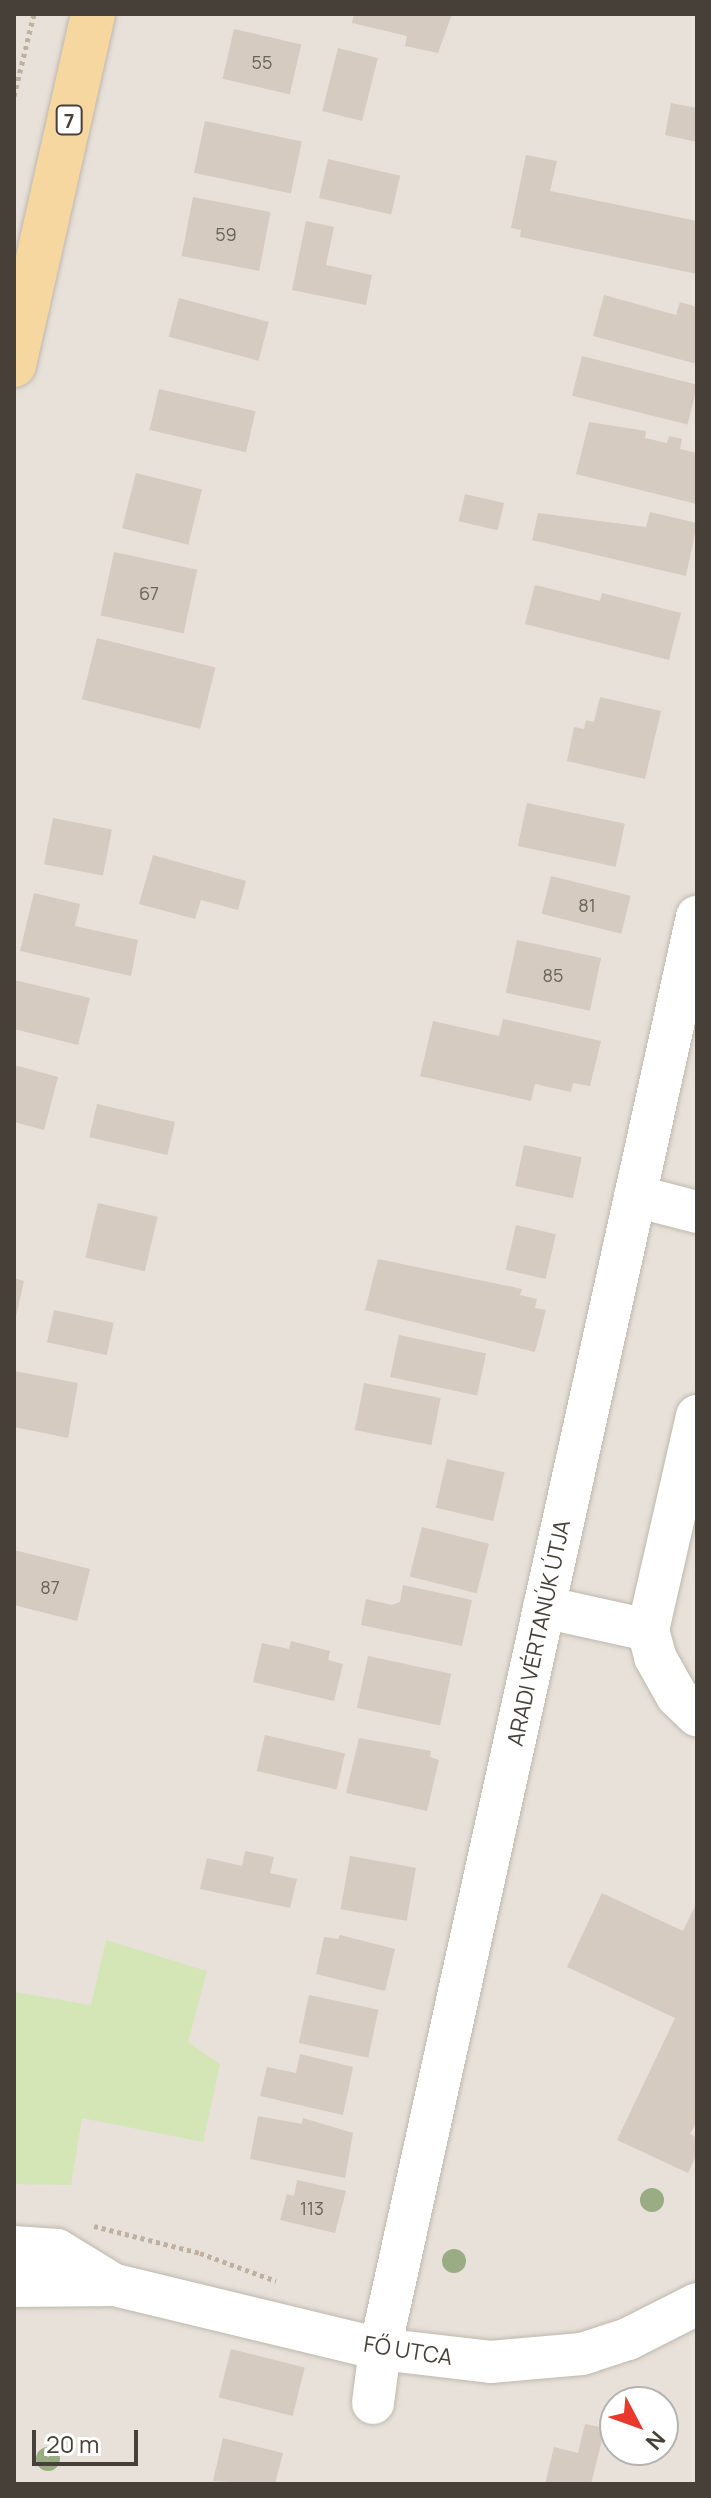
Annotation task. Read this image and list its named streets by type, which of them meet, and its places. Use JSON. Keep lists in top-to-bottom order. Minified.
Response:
{"streets":{"main road":["7"],"street":["ARADI VÉRTANÚK ÚTJA","FŐ UTCA"]},"crossings":[["ARADI VÉRTANÚK ÚTJA","FŐ UTCA"]],"house_numbers":["55","59","67","81","85","87","113"],"scale_bar":"20 m","north":"bottom right"}
